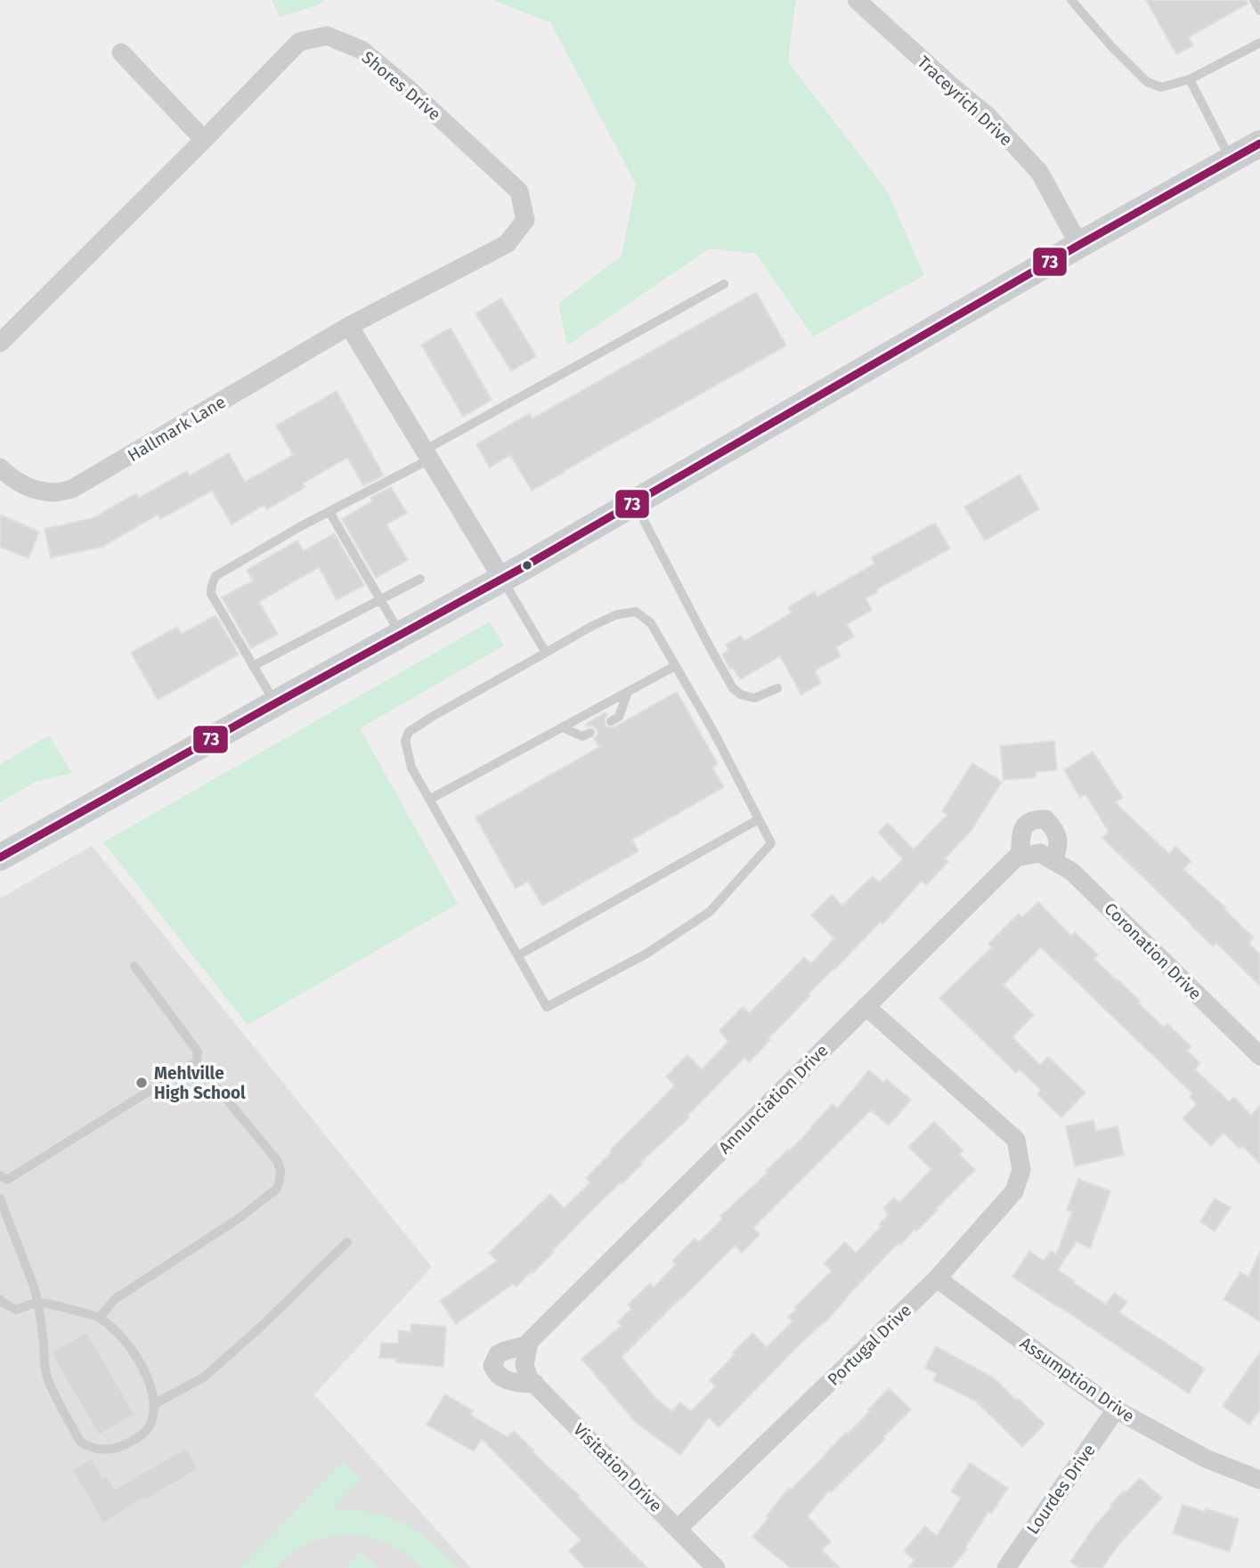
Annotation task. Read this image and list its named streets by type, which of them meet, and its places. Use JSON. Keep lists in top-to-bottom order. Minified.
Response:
{"streets":{"street":["Shores Drive","Traceyrich Drive","Hallmark Lane","Coronation Drive","Annunciation Drive","Portugal Drive","Assumption Drive","Visitation Drive","Lourdes Drive"]},"crossings":[["Shores Drive","Hallmark Lane"],["Coronation Drive","Annunciation Drive"],["Annunciation Drive","Portugal Drive"],["Annunciation Drive","Visitation Drive"],["Portugal Drive","Assumption Drive"],["Portugal Drive","Visitation Drive"],["Assumption Drive","Lourdes Drive"]],"places":["Mehlville High School"],"lines":["transit line 73"]}
